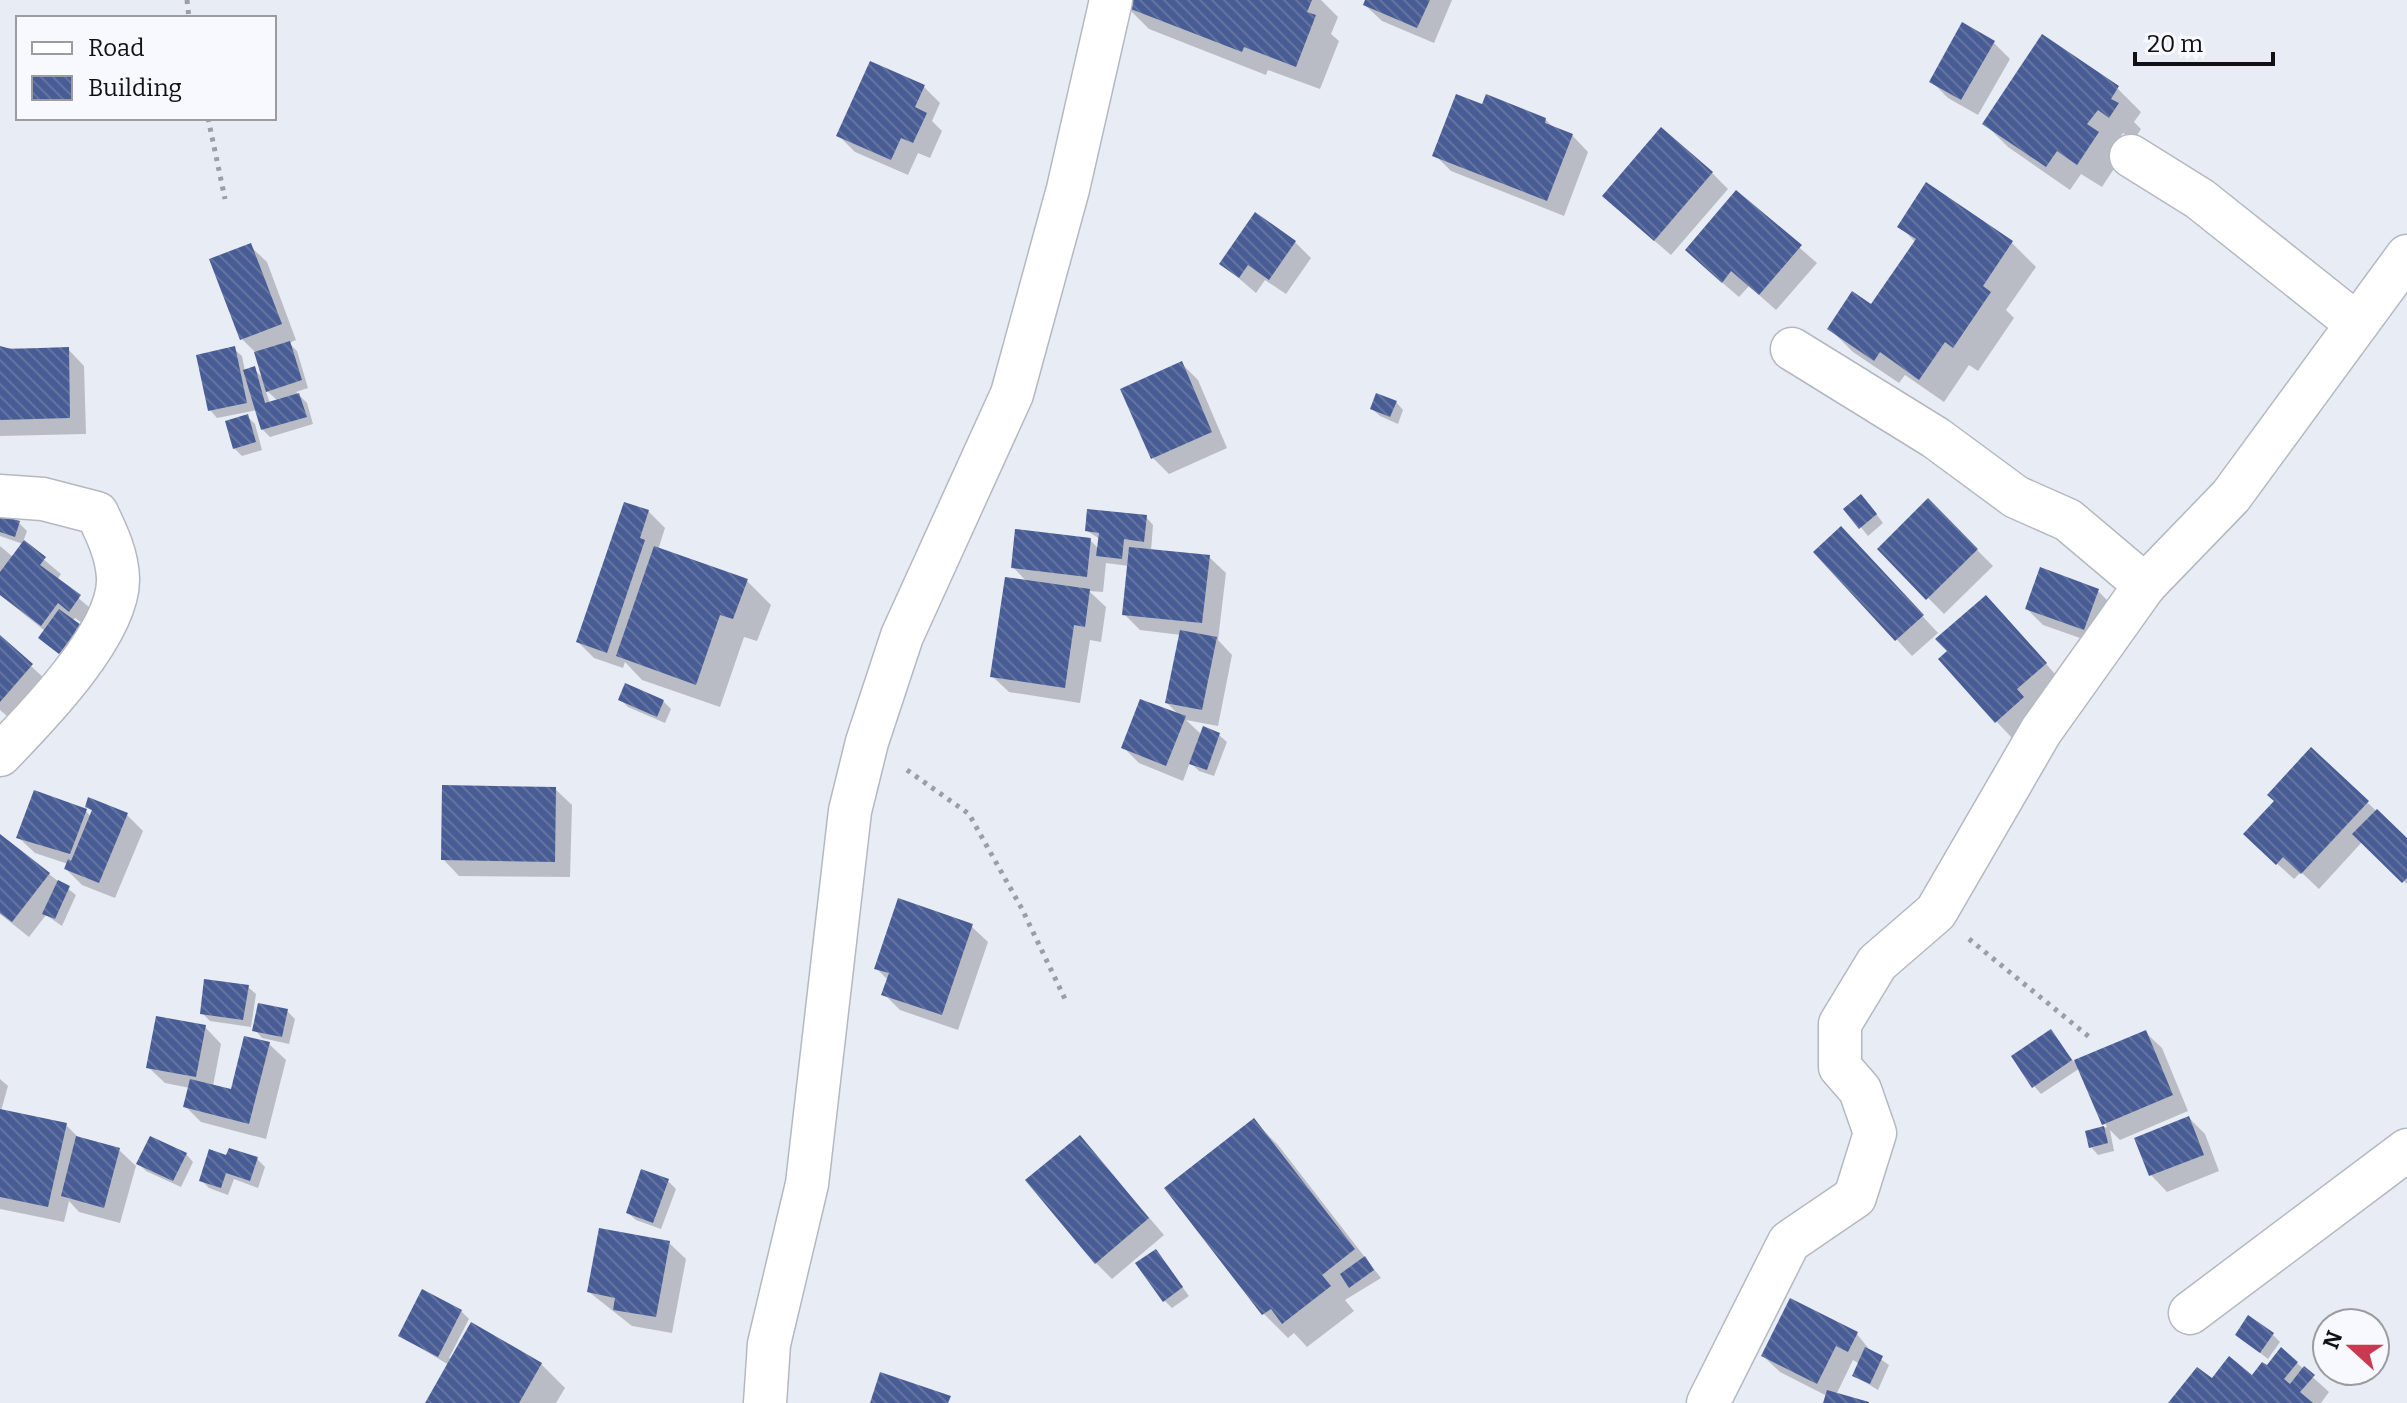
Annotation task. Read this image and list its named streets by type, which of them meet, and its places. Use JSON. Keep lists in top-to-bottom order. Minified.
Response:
{"legend":["Road","Building"],"scale_bar":"20 m","north":"left"}
